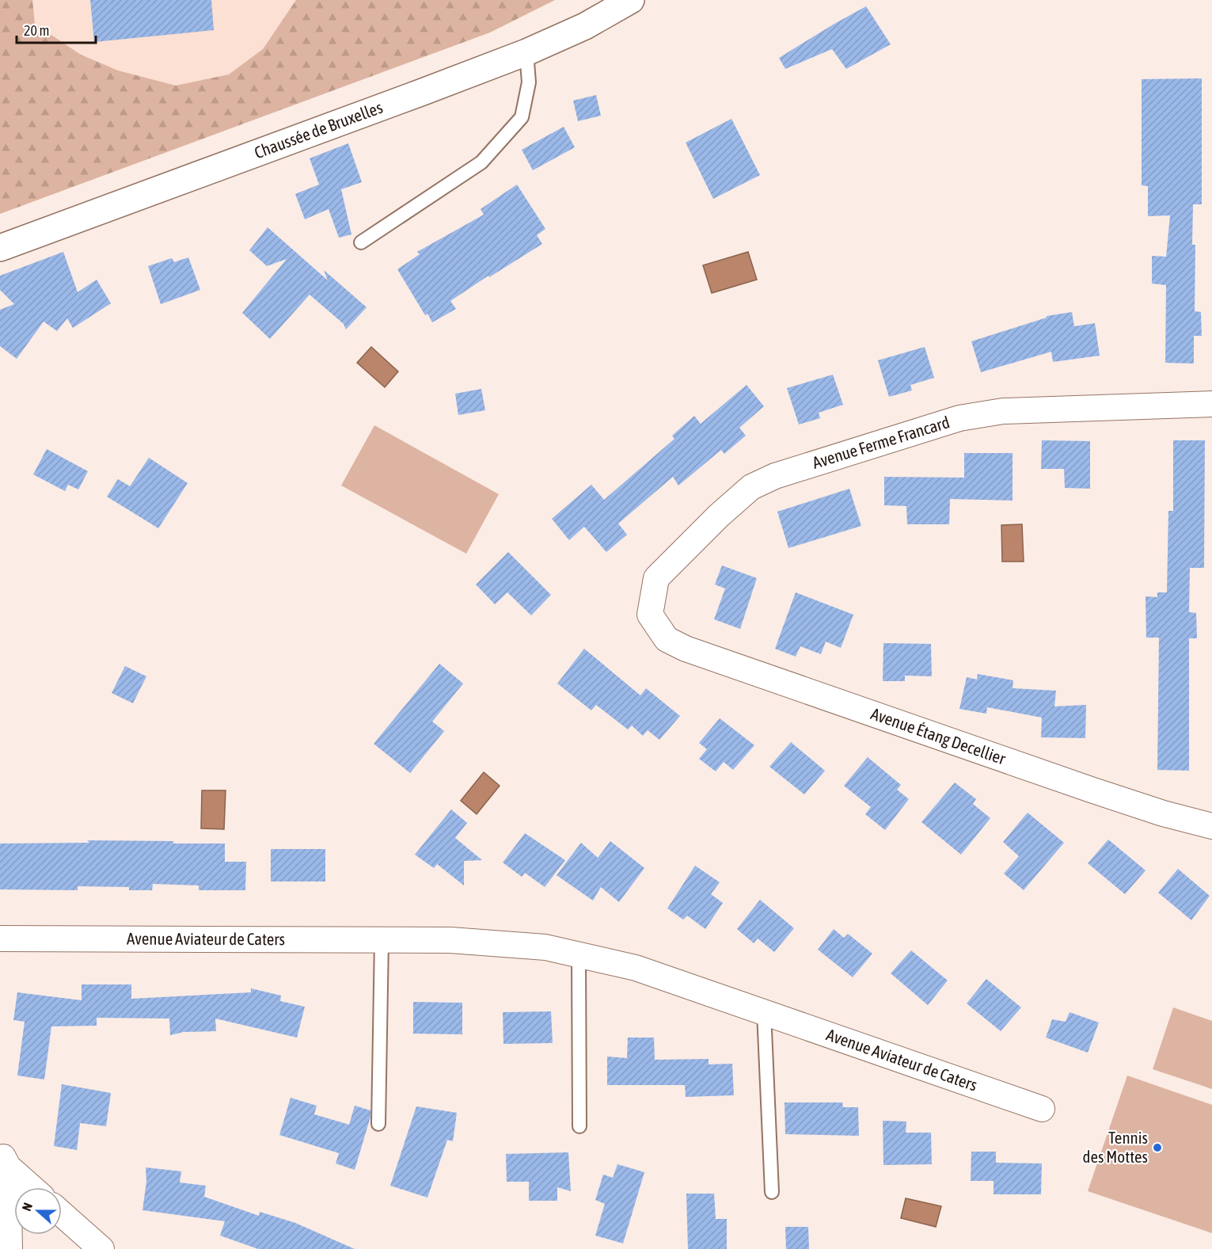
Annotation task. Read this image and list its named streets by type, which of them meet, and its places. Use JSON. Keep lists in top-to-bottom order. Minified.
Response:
{"streets":{"main road":["Chaussée de Bruxelles"],"street":["Avenue Ferme Francard","Avenue Étang Decellier","Avenue Aviateur de Caters"]},"crossings":[["Avenue Ferme Francard","Avenue Étang Decellier"]],"places":["Tennis des Mottes"],"scale_bar":"20 m","north":"left"}
